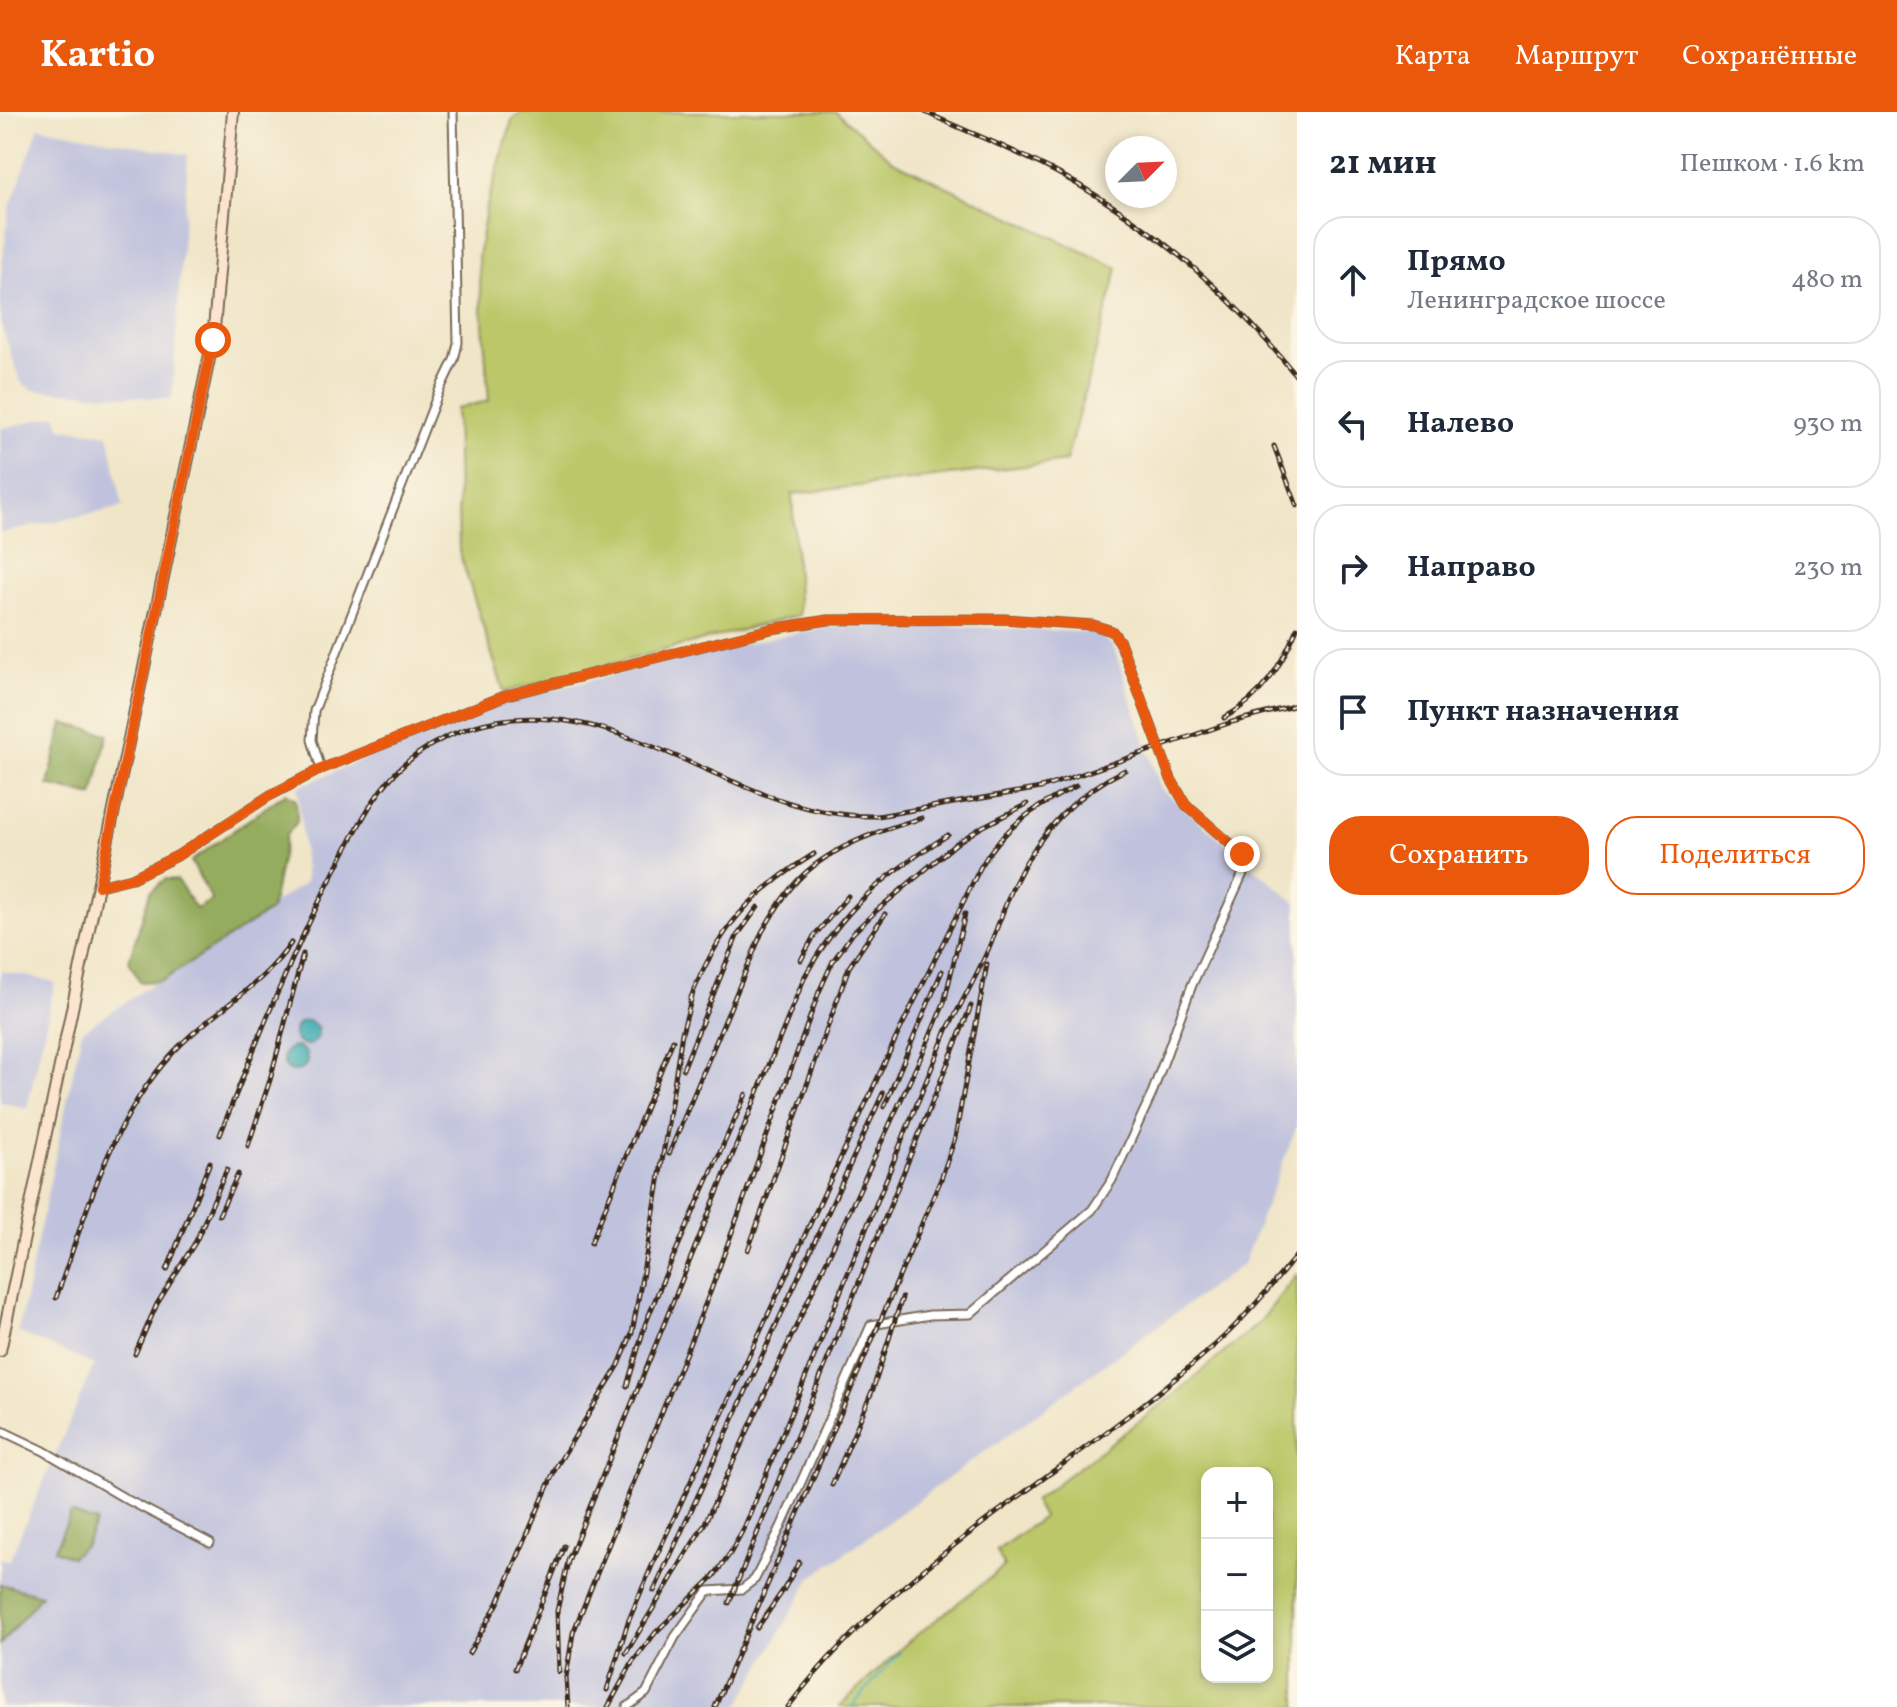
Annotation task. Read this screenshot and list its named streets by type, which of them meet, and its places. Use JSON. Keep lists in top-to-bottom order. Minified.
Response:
{"north":"top right","page":{"header":"Kartio","nav":["Карта","Маршрут","Сохранённые"],"heading":["21 мин","Пешком · 1.6 km"],"list":[["Прямо","Ленинградское шоссе","480 m"],["Налево","930 m"],["Направо","230 m"],"Пункт назначения"],"buttons":["Сохранить","Поделиться"],"map_buttons":["+","−"]}}
